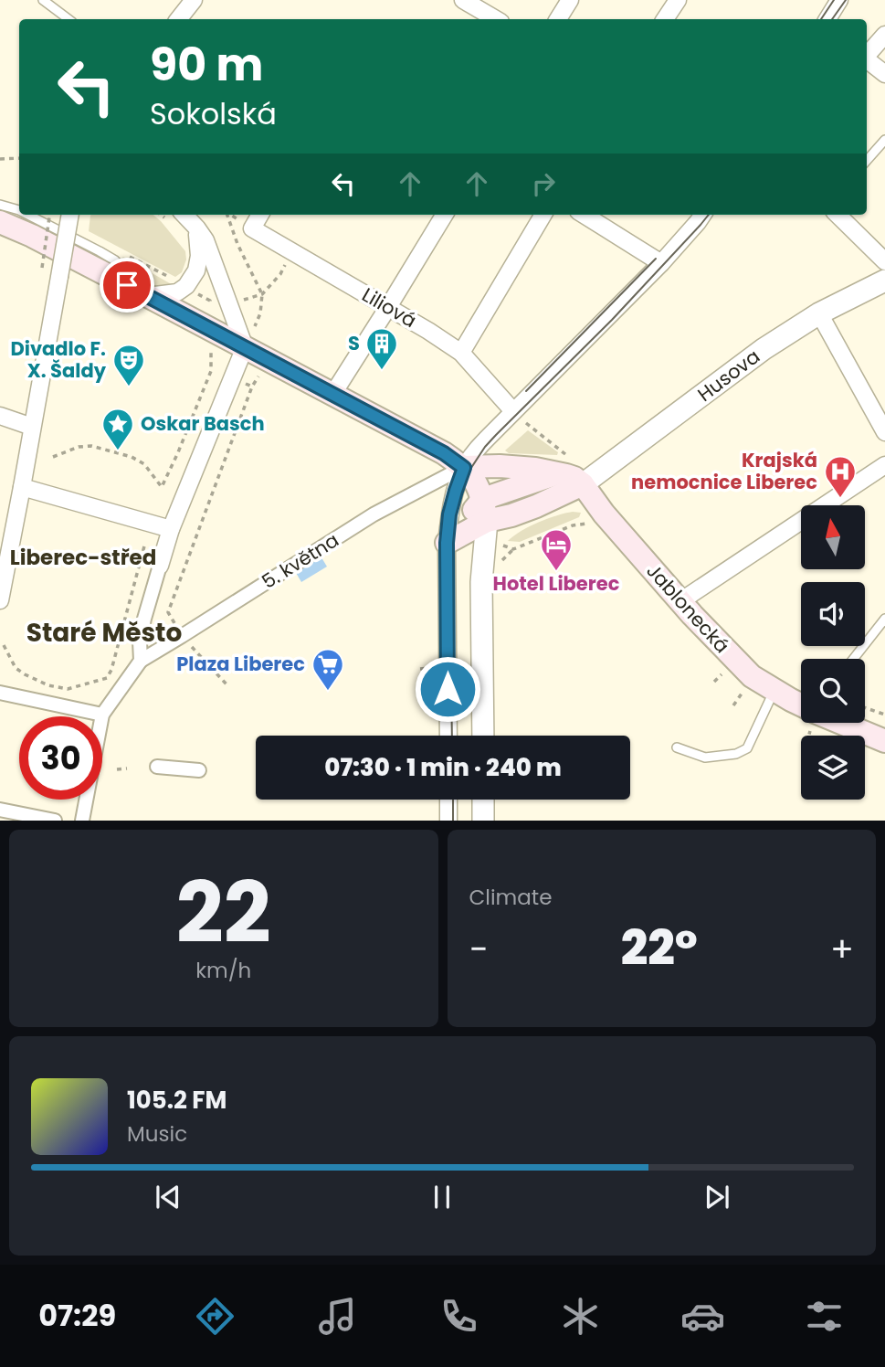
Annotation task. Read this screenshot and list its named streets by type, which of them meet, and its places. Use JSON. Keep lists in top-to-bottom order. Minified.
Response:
{"streets":{"main road":["Jablonecká"],"street":["Liliová","Husova","5. května"]},"crossings":[["Husova","Jablonecká"]],"districts":["Liberec-střed","Staré Město"],"places":{"building":["S"],"theatre":["Divadlo F. X. Šaldy"],"place":["Oskar Basch"],"hospital":["Krajská nemocnice Liberec"],"hotel":["Hotel Liberec"],"supermarket":["Plaza Liberec"]},"north":"top","page":{"turn":["90 m","Sokolská"],"limit":"30","trip":"07:30 · 1 min · 240 m","tile":[["22","km/h"],"Climate"],"heat":["−","22°","+"],"song":["105.2 FM","Music"],"tabs":"07:29"}}
